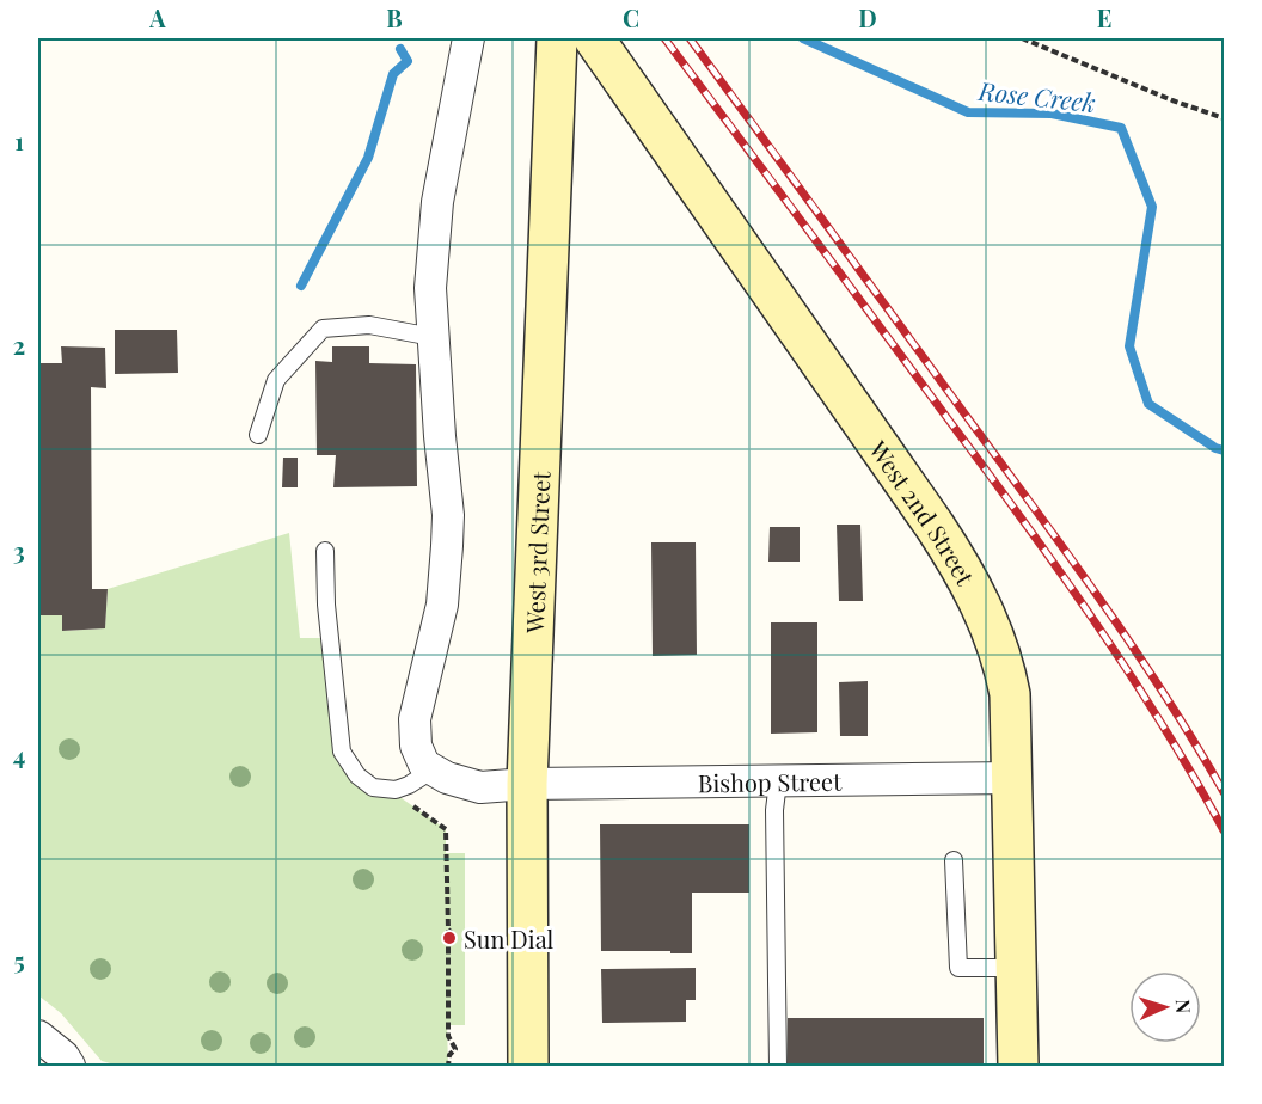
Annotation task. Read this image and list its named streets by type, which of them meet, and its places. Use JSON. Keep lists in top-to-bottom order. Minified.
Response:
{"streets":{"street":["West 2nd Street","West 3rd Street","Bishop Street"]},"crossings":[["West 2nd Street","Bishop Street"],["West 3rd Street","Bishop Street"]],"water":["Rose Creek"],"places":["Sun Dial"],"north":"right","grid":{"columns":["A","B","C","D","E"],"rows":["1","2","3","4","5"]}}
